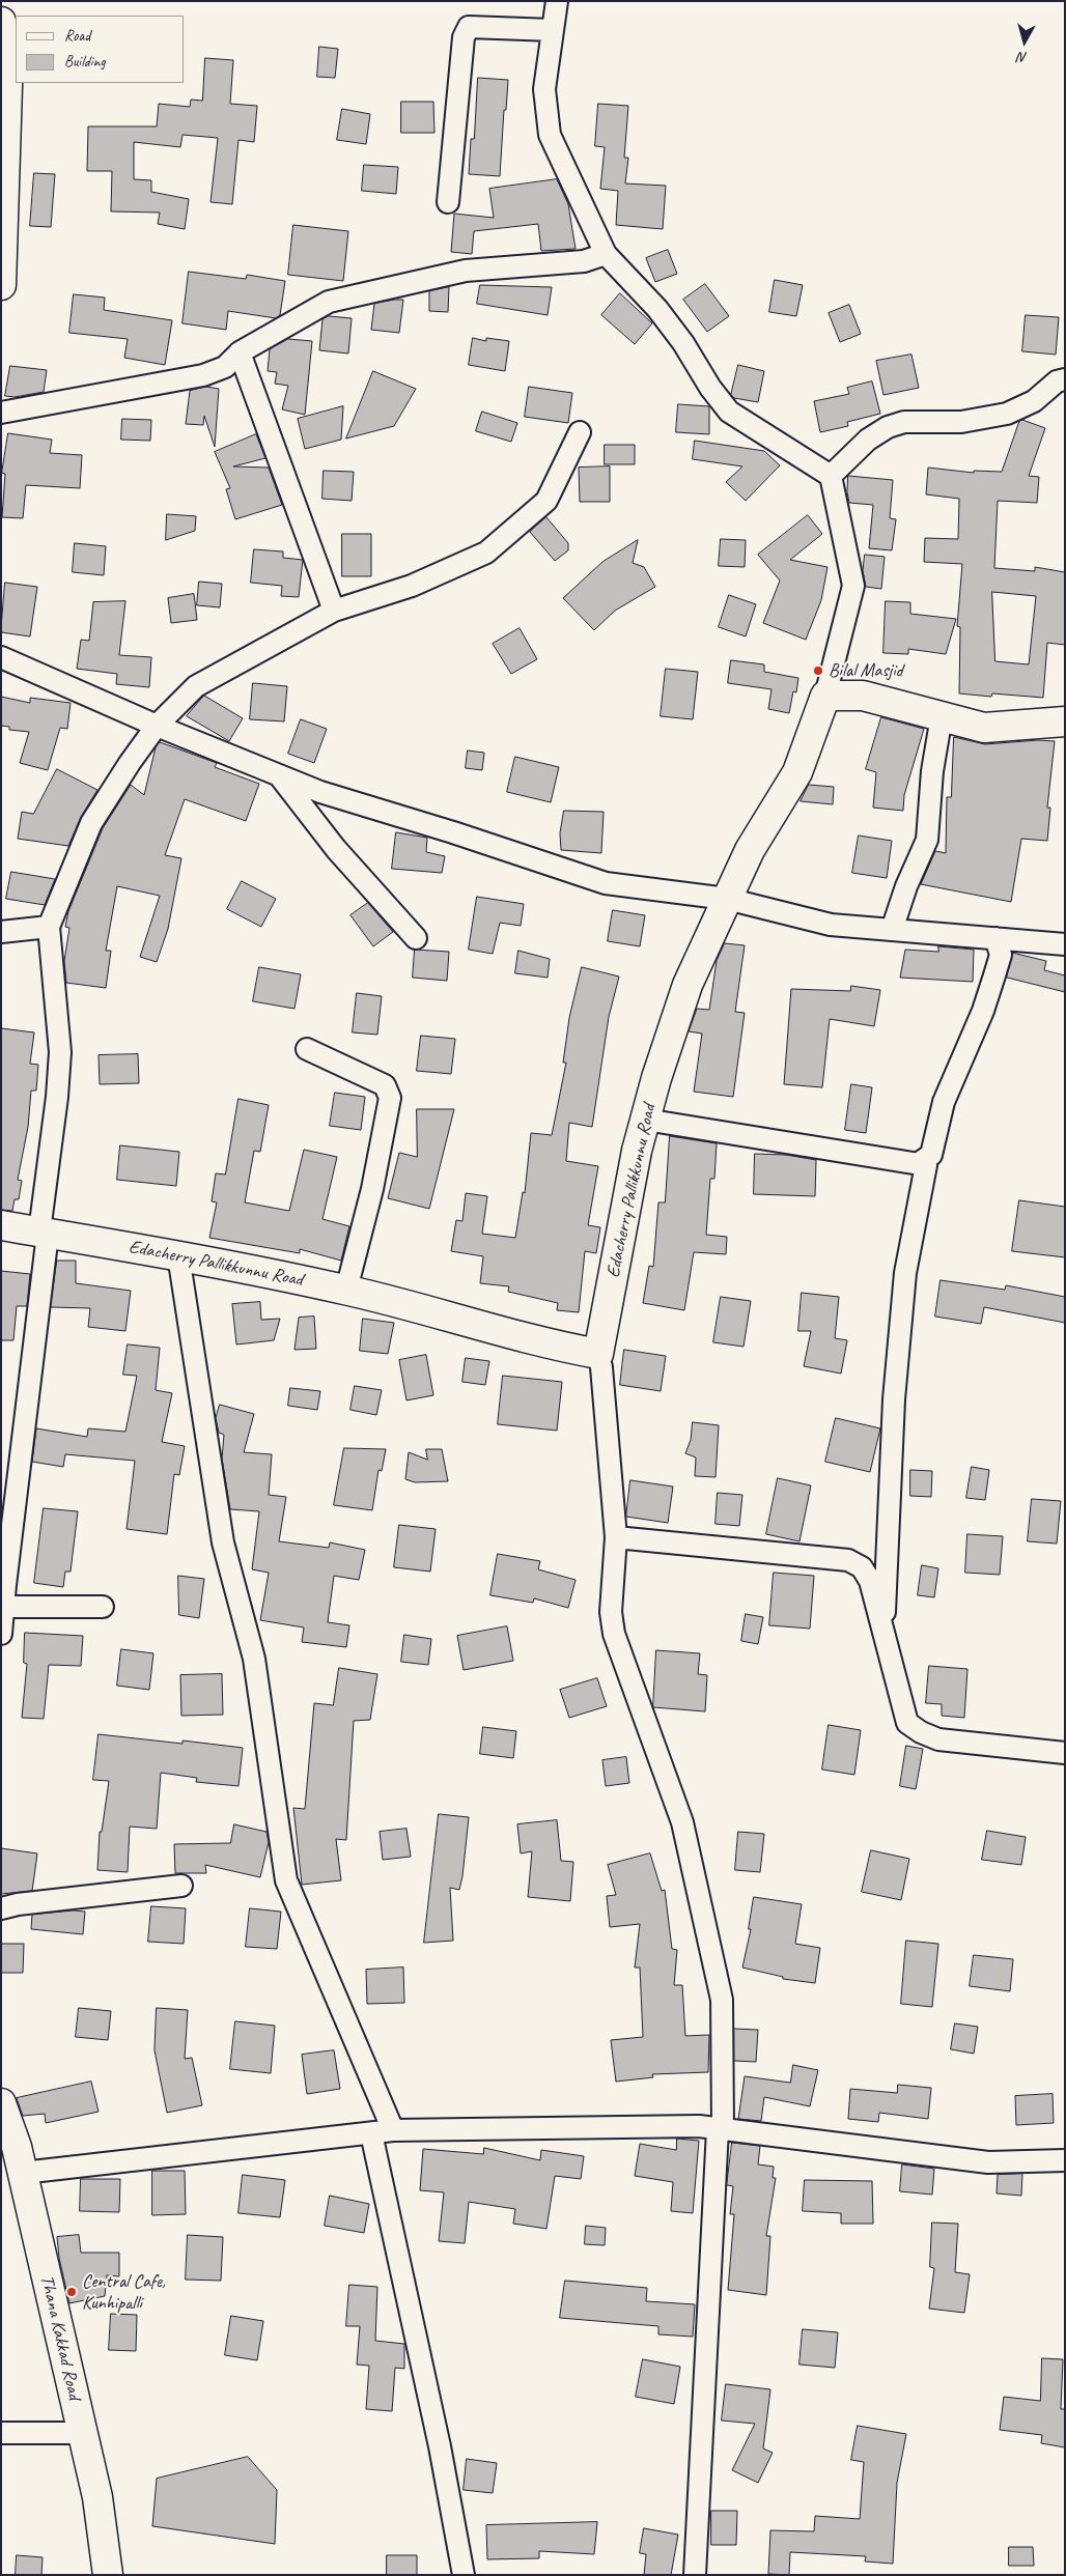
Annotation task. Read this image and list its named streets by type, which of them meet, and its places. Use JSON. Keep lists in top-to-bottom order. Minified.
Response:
{"streets":{"main road":["Edacherry Pallikkunnu Road","Thana Kakkad Road"]},"places":["Bilal Masjid","Central Cafe, Kunhipalli"],"legend":["Road","Building"],"north":"bottom"}
